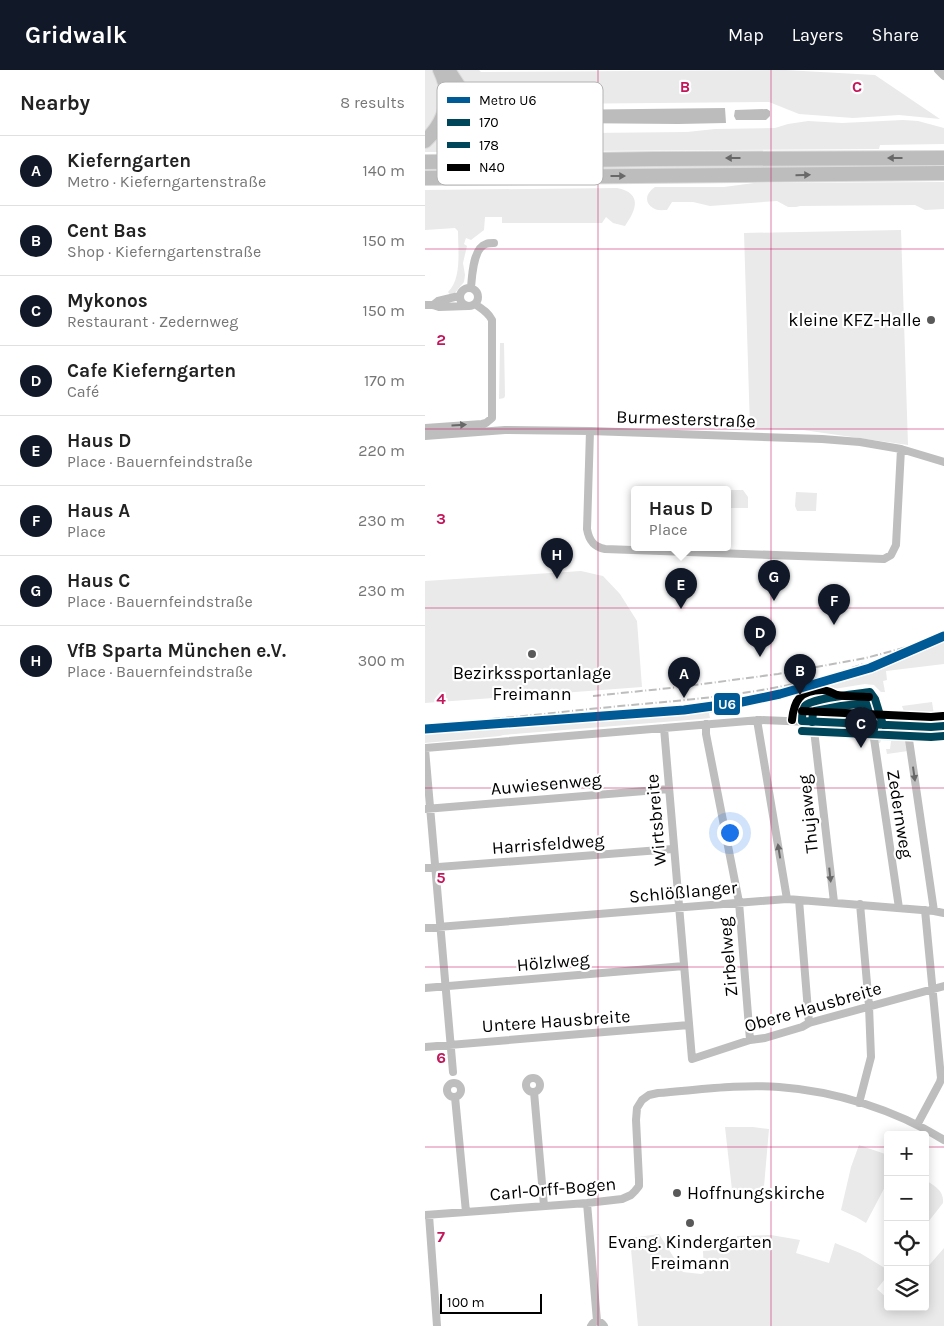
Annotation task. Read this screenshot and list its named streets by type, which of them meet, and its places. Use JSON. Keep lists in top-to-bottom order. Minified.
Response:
{"streets":{"street":["Burmesterstraße","Auwiesenweg","Thujaweg","Zedernweg","Wirtsbreite","Harrisfeldweg","Schlößlanger","Zirbelweg","Hölzlweg","Obere Hausbreite","Untere Hausbreite","Carl-Orff-Bogen"]},"crossings":[["Auwiesenweg","Wirtsbreite"],["Thujaweg","Schlößlanger"],["Zedernweg","Schlößlanger"],["Wirtsbreite","Harrisfeldweg"],["Wirtsbreite","Schlößlanger"],["Wirtsbreite","Hölzlweg"],["Wirtsbreite","Obere Hausbreite"],["Wirtsbreite","Untere Hausbreite"],["Schlößlanger","Zirbelweg"],["Zirbelweg","Obere Hausbreite"]],"places":["kleine KFZ-Halle","Bezirkssportanlage Freimann","Hoffnungskirche","Evang. Kindergarten Freimann"],"lines":["metro line U6","transit line N40","transit line 170","transit line 178"],"legend":["Metro U6","170","178","N40"],"scale_bar":"100 m","page":{"header":"Gridwalk","nav":["Map","Layers","Share"],"heading":["Nearby","8 results"],"list":[{"mark":"A","name":"Kieferngarten","note":"Metro · Kieferngartenstraße","value":"140 m"},{"mark":"B","name":"Cent Bas","note":"Shop · Kieferngartenstraße","value":"150 m"},{"mark":"C","name":"Mykonos","note":"Restaurant · Zedernweg","value":"150 m"},{"mark":"D","name":"Cafe Kieferngarten","note":"Café","value":"170 m"},{"mark":"E","name":"Haus D","note":"Place · Bauernfeindstraße","value":"220 m"},{"mark":"F","name":"Haus A","note":"Place","value":"230 m"},{"mark":"G","name":"Haus C","note":"Place · Bauernfeindstraße","value":"230 m"},{"mark":"H","name":"VfB Sparta München e.V.","note":"Place · Bauernfeindstraße","value":"300 m"}],"popup":["Haus D","Place"],"pins":["H","G","E","F","D","B","A","C"],"map_buttons":["+","−"],"scale":"100 m"},"grid":{"columns":["B","C"],"rows":["2","3","4","5","6","7"]}}
